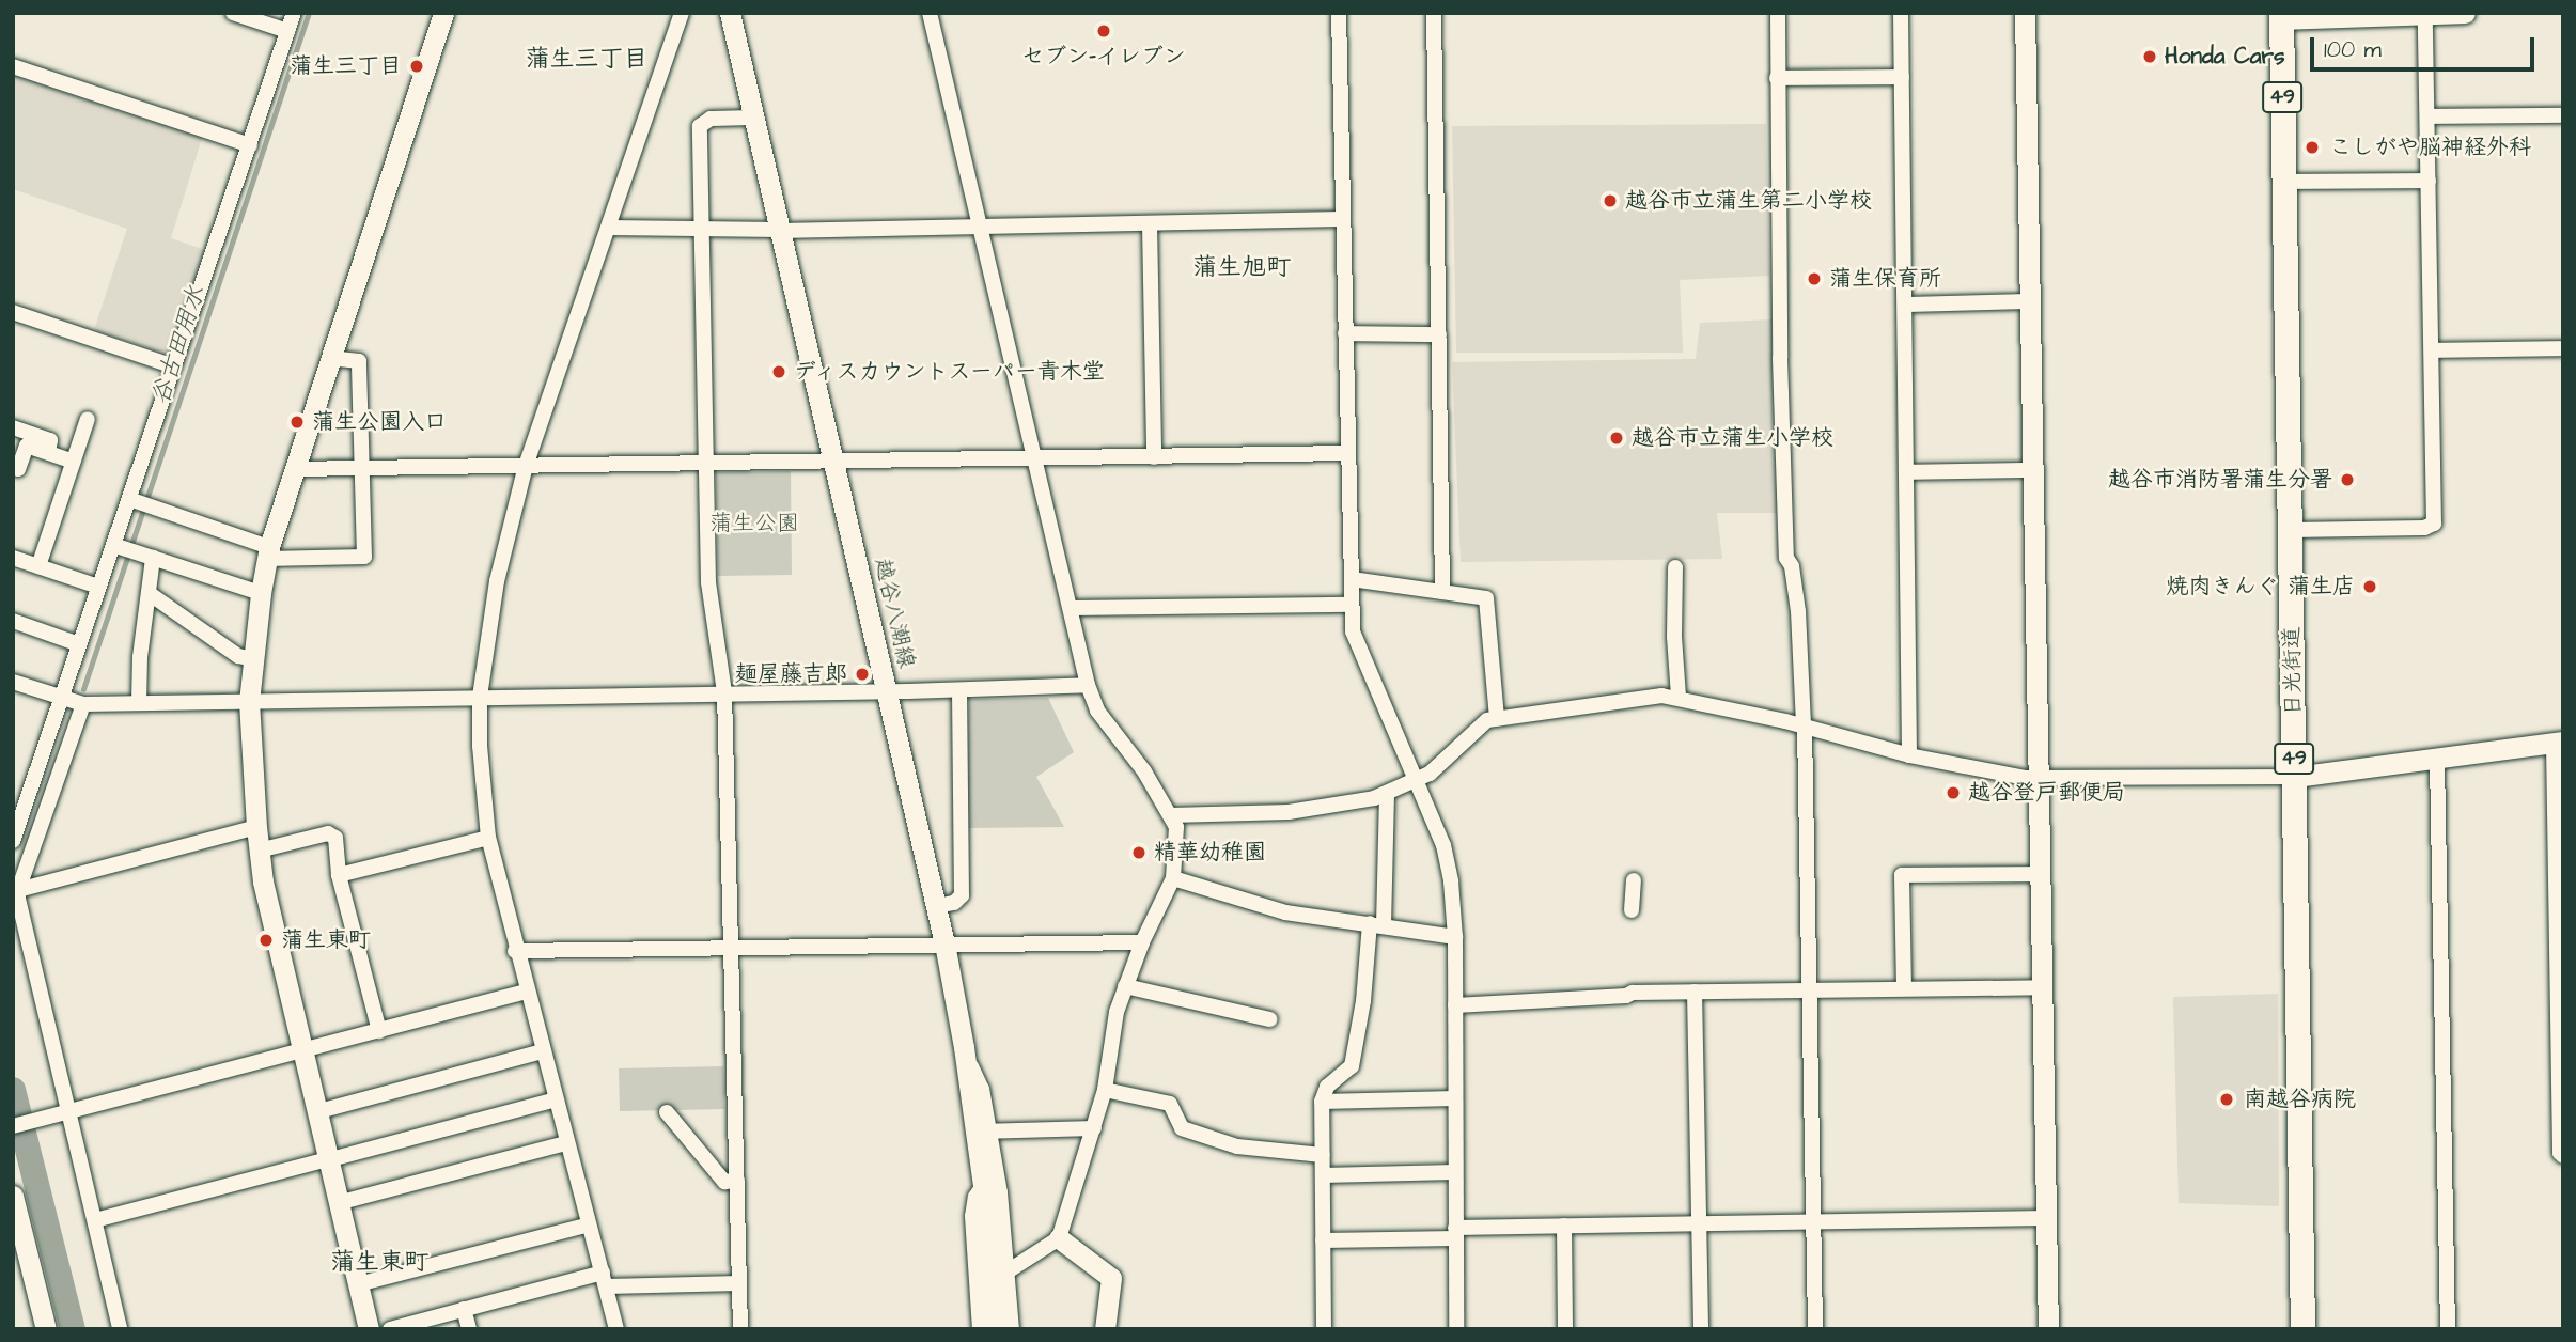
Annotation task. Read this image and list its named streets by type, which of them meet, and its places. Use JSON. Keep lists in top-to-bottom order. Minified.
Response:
{"streets":{"main road":["49","日光街道"],"street":["越谷八潮線"]},"districts":["蒲生三丁目","蒲生旭町","蒲生東町"],"water":["谷古田用水"],"parks":["蒲生公園"],"places":["セブン-イレブン","Honda Cars","蒲生三丁目","こしがや脳神経外科","越谷市立蒲生第二小学校","蒲生保育所","ディスカウントスーパー青木堂","蒲生公園入口","越谷市立蒲生小学校","越谷市消防署蒲生分署","焼肉きんぐ 蒲生店","麺屋藤吉郎","越谷登戸郵便局","精華幼稚園","蒲生東町","南越谷病院"],"scale_bar":"100 m"}
